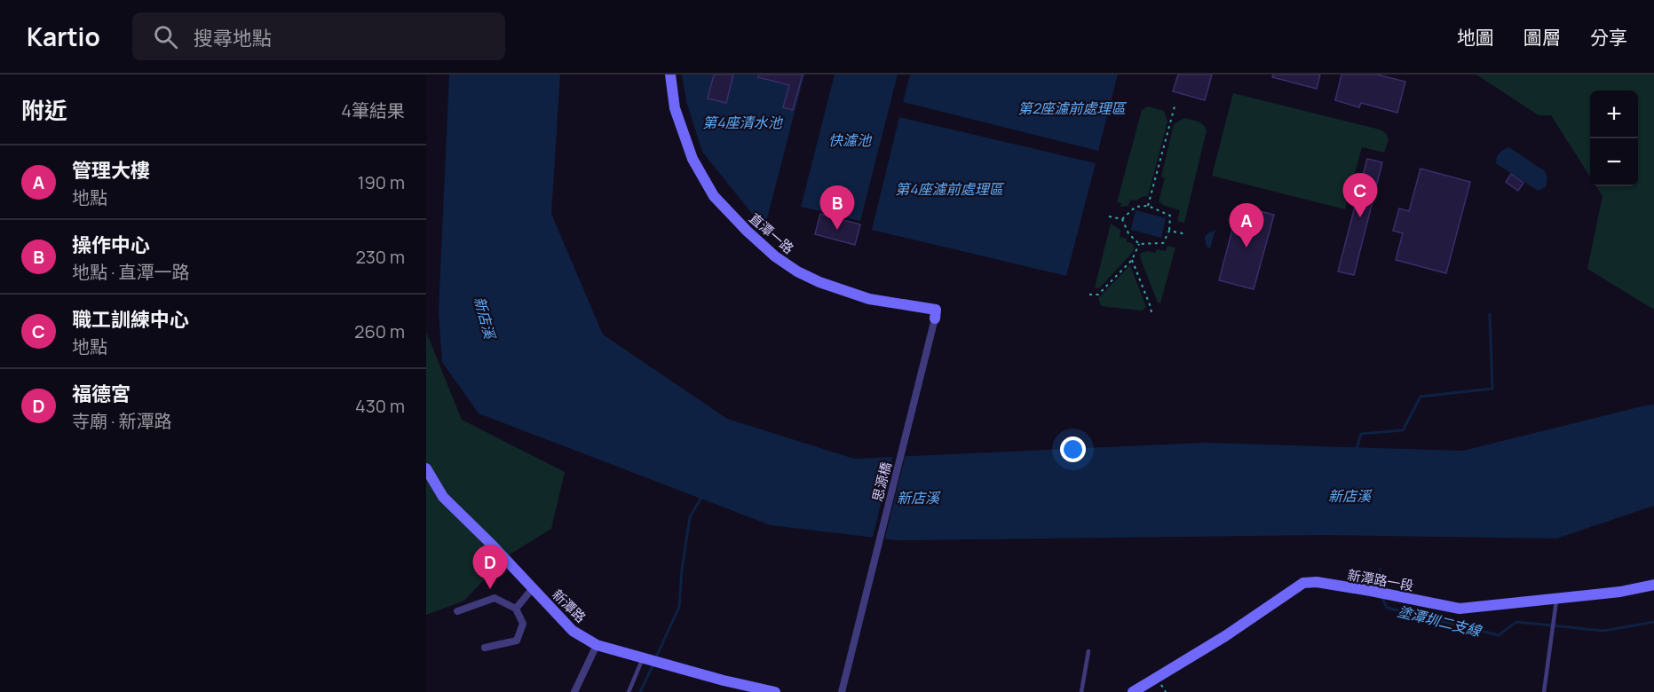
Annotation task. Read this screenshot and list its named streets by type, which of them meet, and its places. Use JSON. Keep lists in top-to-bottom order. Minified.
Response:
{"streets":{"street":["直潭一路","思源橋","新潭路一段","新潭路"]},"crossings":[["直潭一路","思源橋"]],"water":["第2座濾前處理區","第4座清水池","快濾池","第4座濾前處理區","新店溪","塗潭圳二支線"],"page":{"header":"Kartio","search":"搜尋地點","nav":["地圖","圖層","分享"],"heading":["附近","4筆結果"],"map_buttons":["+","−"],"list":[{"mark":"A","name":"管理大樓","note":"地點","value":"190 m"},{"mark":"B","name":"操作中心","note":"地點 · 直潭一路","value":"230 m"},{"mark":"C","name":"職工訓練中心","note":"地點","value":"260 m"},{"mark":"D","name":"福德宮","note":"寺廟 · 新潭路","value":"430 m"}],"pins":["C","B","A","D"]}}
